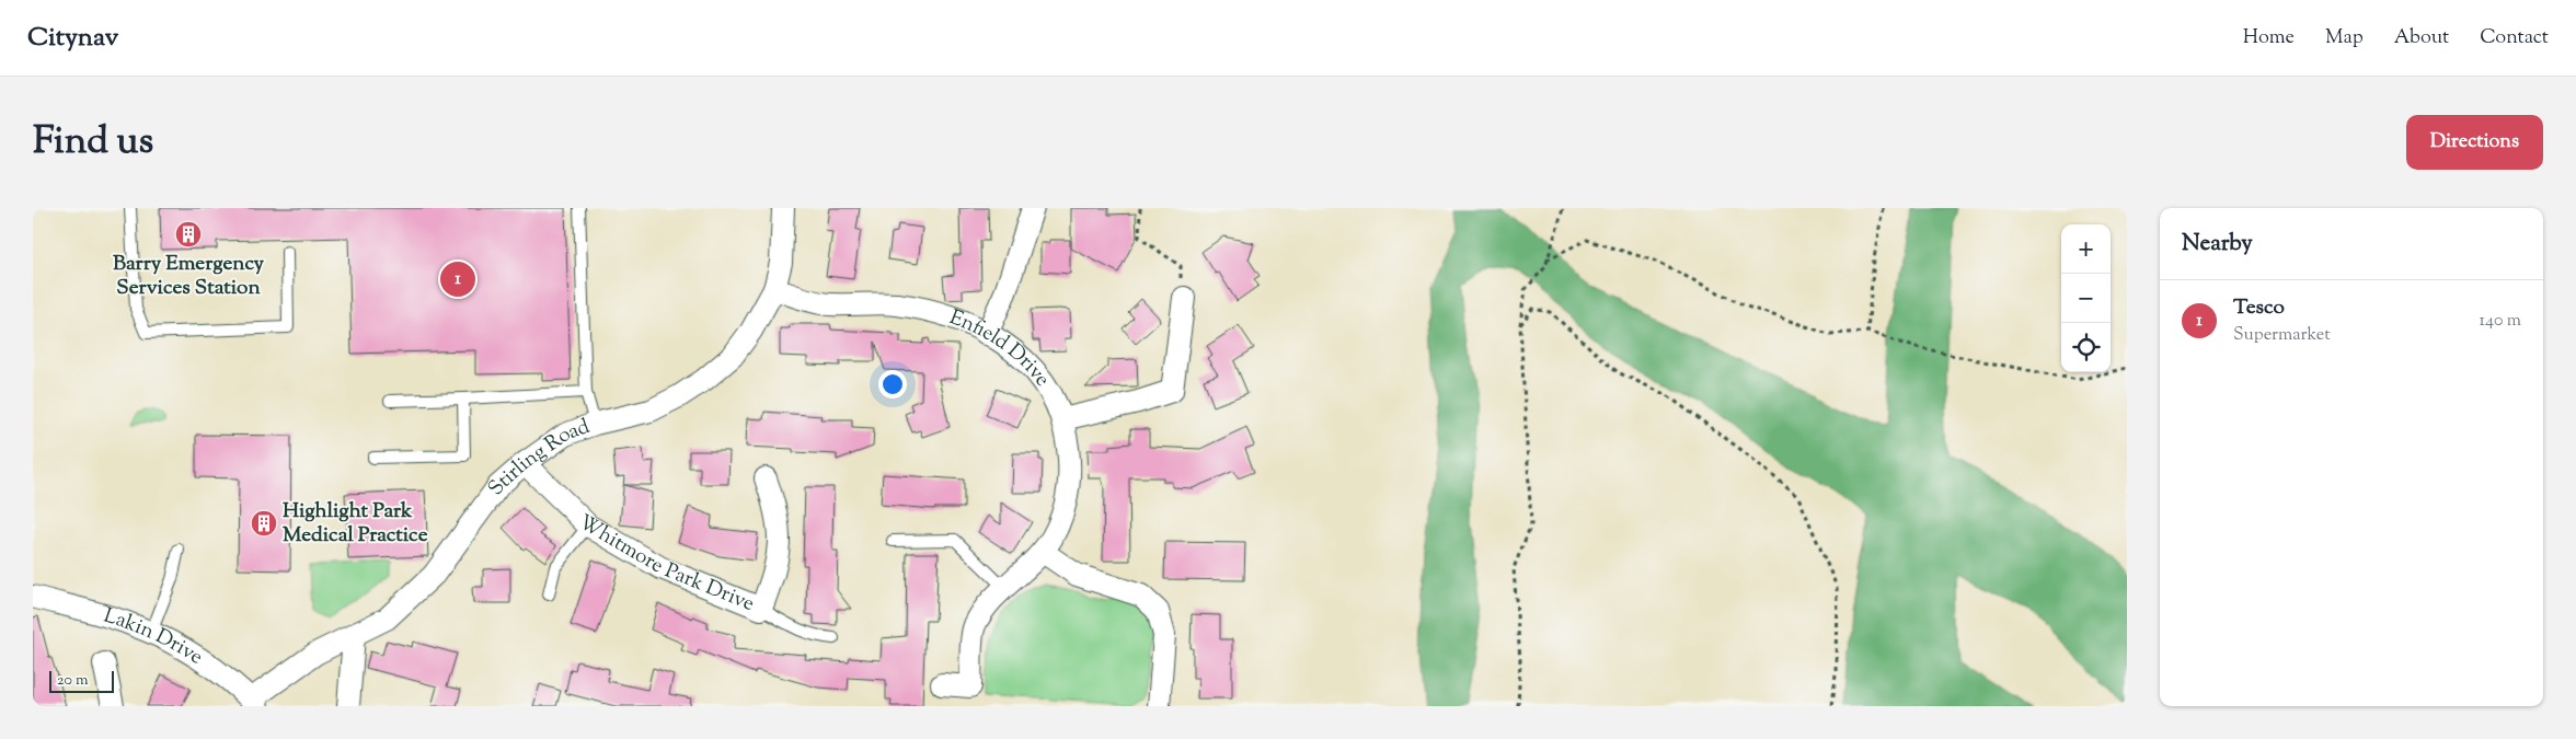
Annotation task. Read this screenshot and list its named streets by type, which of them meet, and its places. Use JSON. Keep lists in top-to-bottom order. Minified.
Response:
{"streets":{"street":["Enfield Drive","Stirling Road","Whitmore Park Drive","Lakin Drive"]},"crossings":[["Enfield Drive","Stirling Road"],["Stirling Road","Whitmore Park Drive"],["Stirling Road","Lakin Drive"]],"places":{"building":["Barry Emergency Services Station","Highlight Park Medical Practice"]},"scale_bar":"20 m","page":{"header":"Citynav","nav":["Home","Map","About","Contact"],"title":"Find us","buttons":"Directions","heading":"Nearby","map_buttons":["+","−"],"pins":"1","list":[{"mark":"1","name":"Tesco","note":"Supermarket","value":"140 m"}],"scale":"20 m"}}
